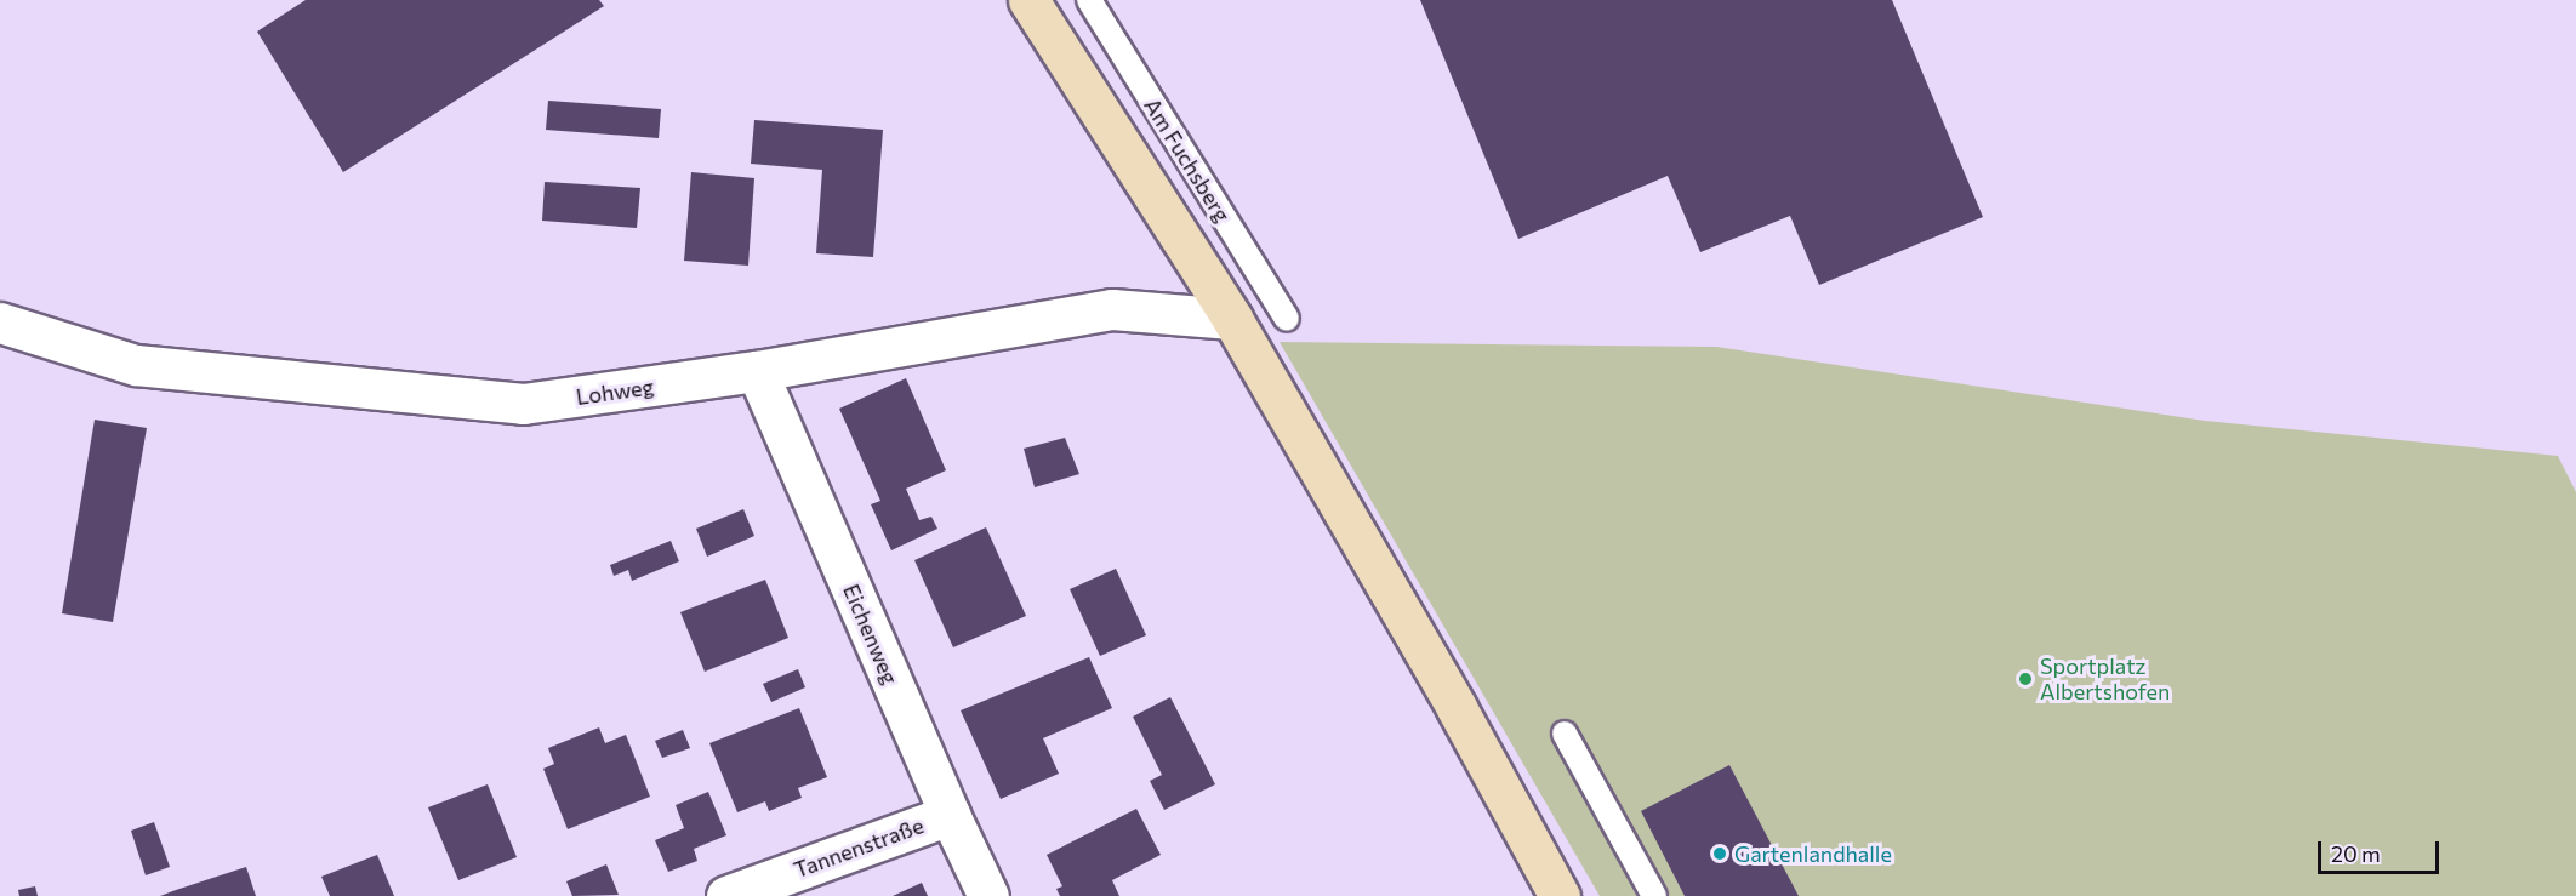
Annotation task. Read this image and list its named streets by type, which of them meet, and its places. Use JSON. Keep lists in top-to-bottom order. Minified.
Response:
{"streets":{"street":["Lohweg","Eichenweg","Tannenstraße"],"lane":["Am Fuchsberg"]},"crossings":[["Lohweg","Eichenweg"],["Eichenweg","Tannenstraße"]],"places":["Sportplatz Albertshofen","Gartenlandhalle"],"scale_bar":"20 m"}
